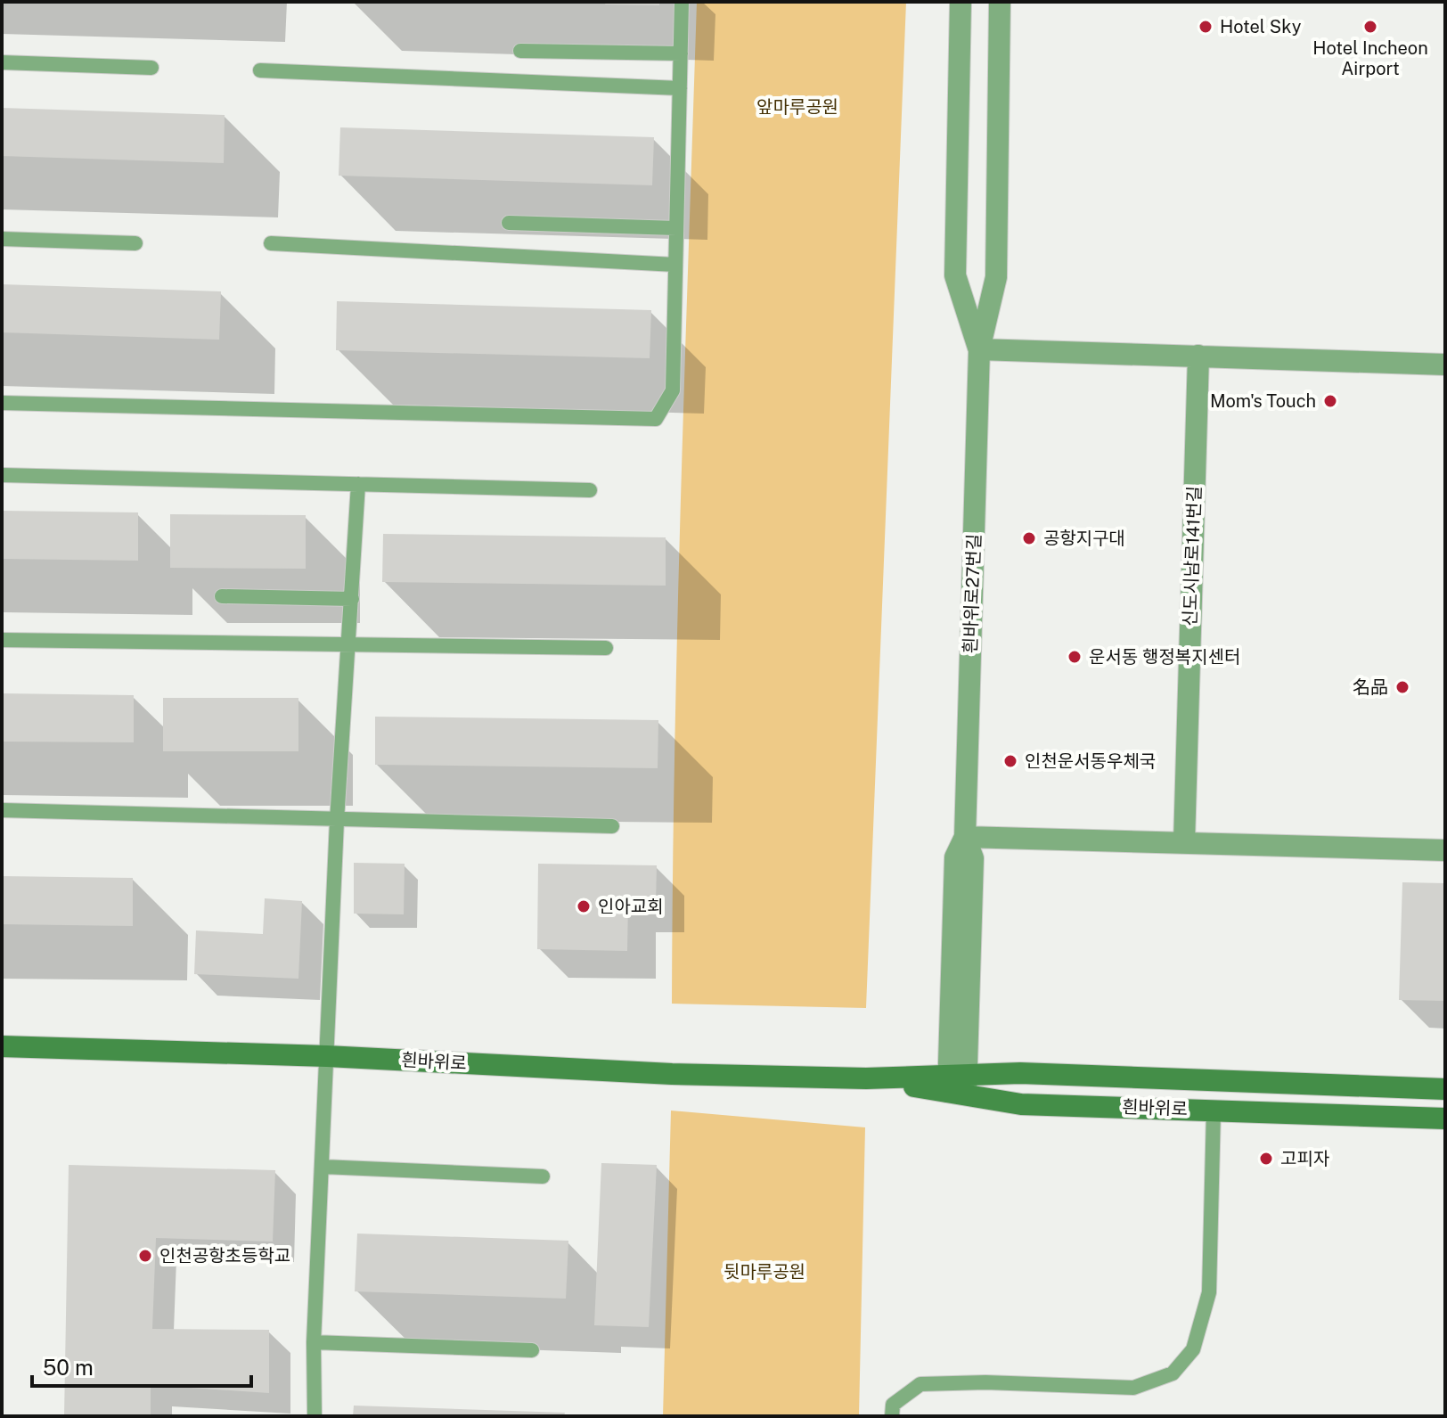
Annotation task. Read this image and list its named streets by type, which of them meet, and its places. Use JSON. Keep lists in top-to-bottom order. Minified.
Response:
{"streets":{"street":["신도시남로141번길","흰바위로27번길","흰바위로"]},"crossings":[["흰바위로27번길","흰바위로"]],"parks":["앞마루공원","뒷마루공원"],"places":["Hotel Sky","Hotel Incheon Airport","Mom's Touch","공항지구대","운서동 행정복지센터","名品","인천운서동우체국","인아교회","고피자","인천공항초등학교"],"scale_bar":"50 m"}
